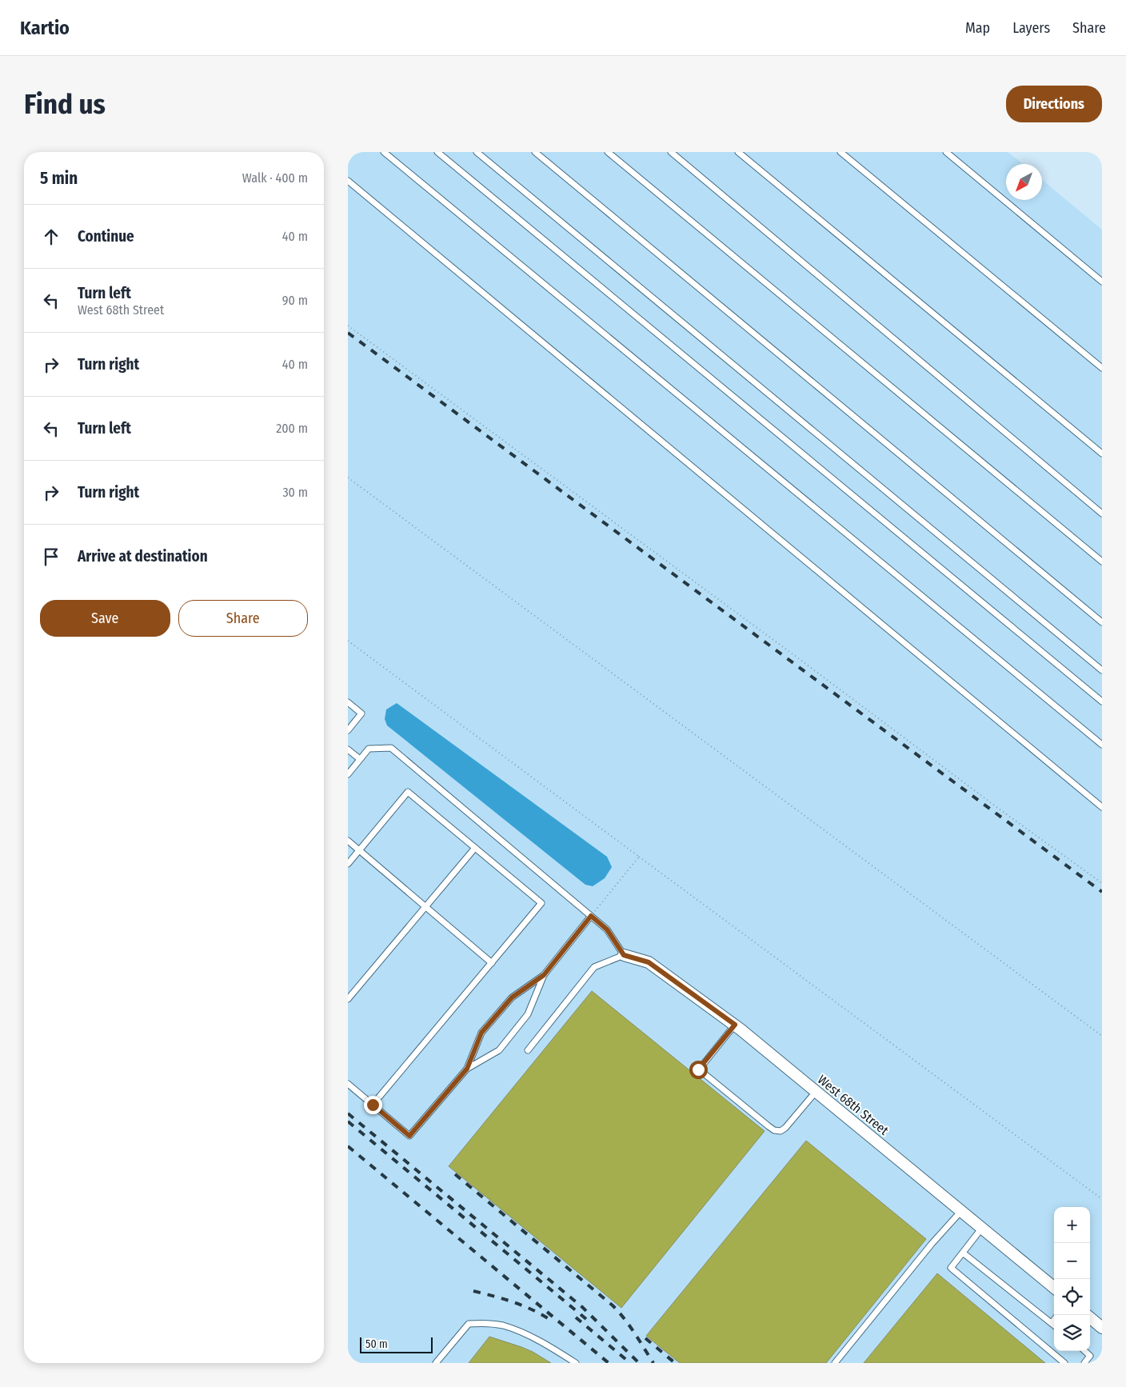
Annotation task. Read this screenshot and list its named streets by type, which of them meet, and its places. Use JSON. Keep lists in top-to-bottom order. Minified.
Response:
{"streets":{"street":["West 68th Street"]},"scale_bar":"50 m","north":"bottom left","page":{"header":"Kartio","nav":["Map","Layers","Share"],"buttons":["Directions",["Save","Share"]],"title":"Find us","heading":["5 min","Walk · 400 m"],"list":[["Continue","40 m"],["Turn left","West 68th Street","90 m"],["Turn right","40 m"],["Turn left","200 m"],["Turn right","30 m"],"Arrive at destination"],"map_buttons":["+","−"],"scale":"50 m"}}
